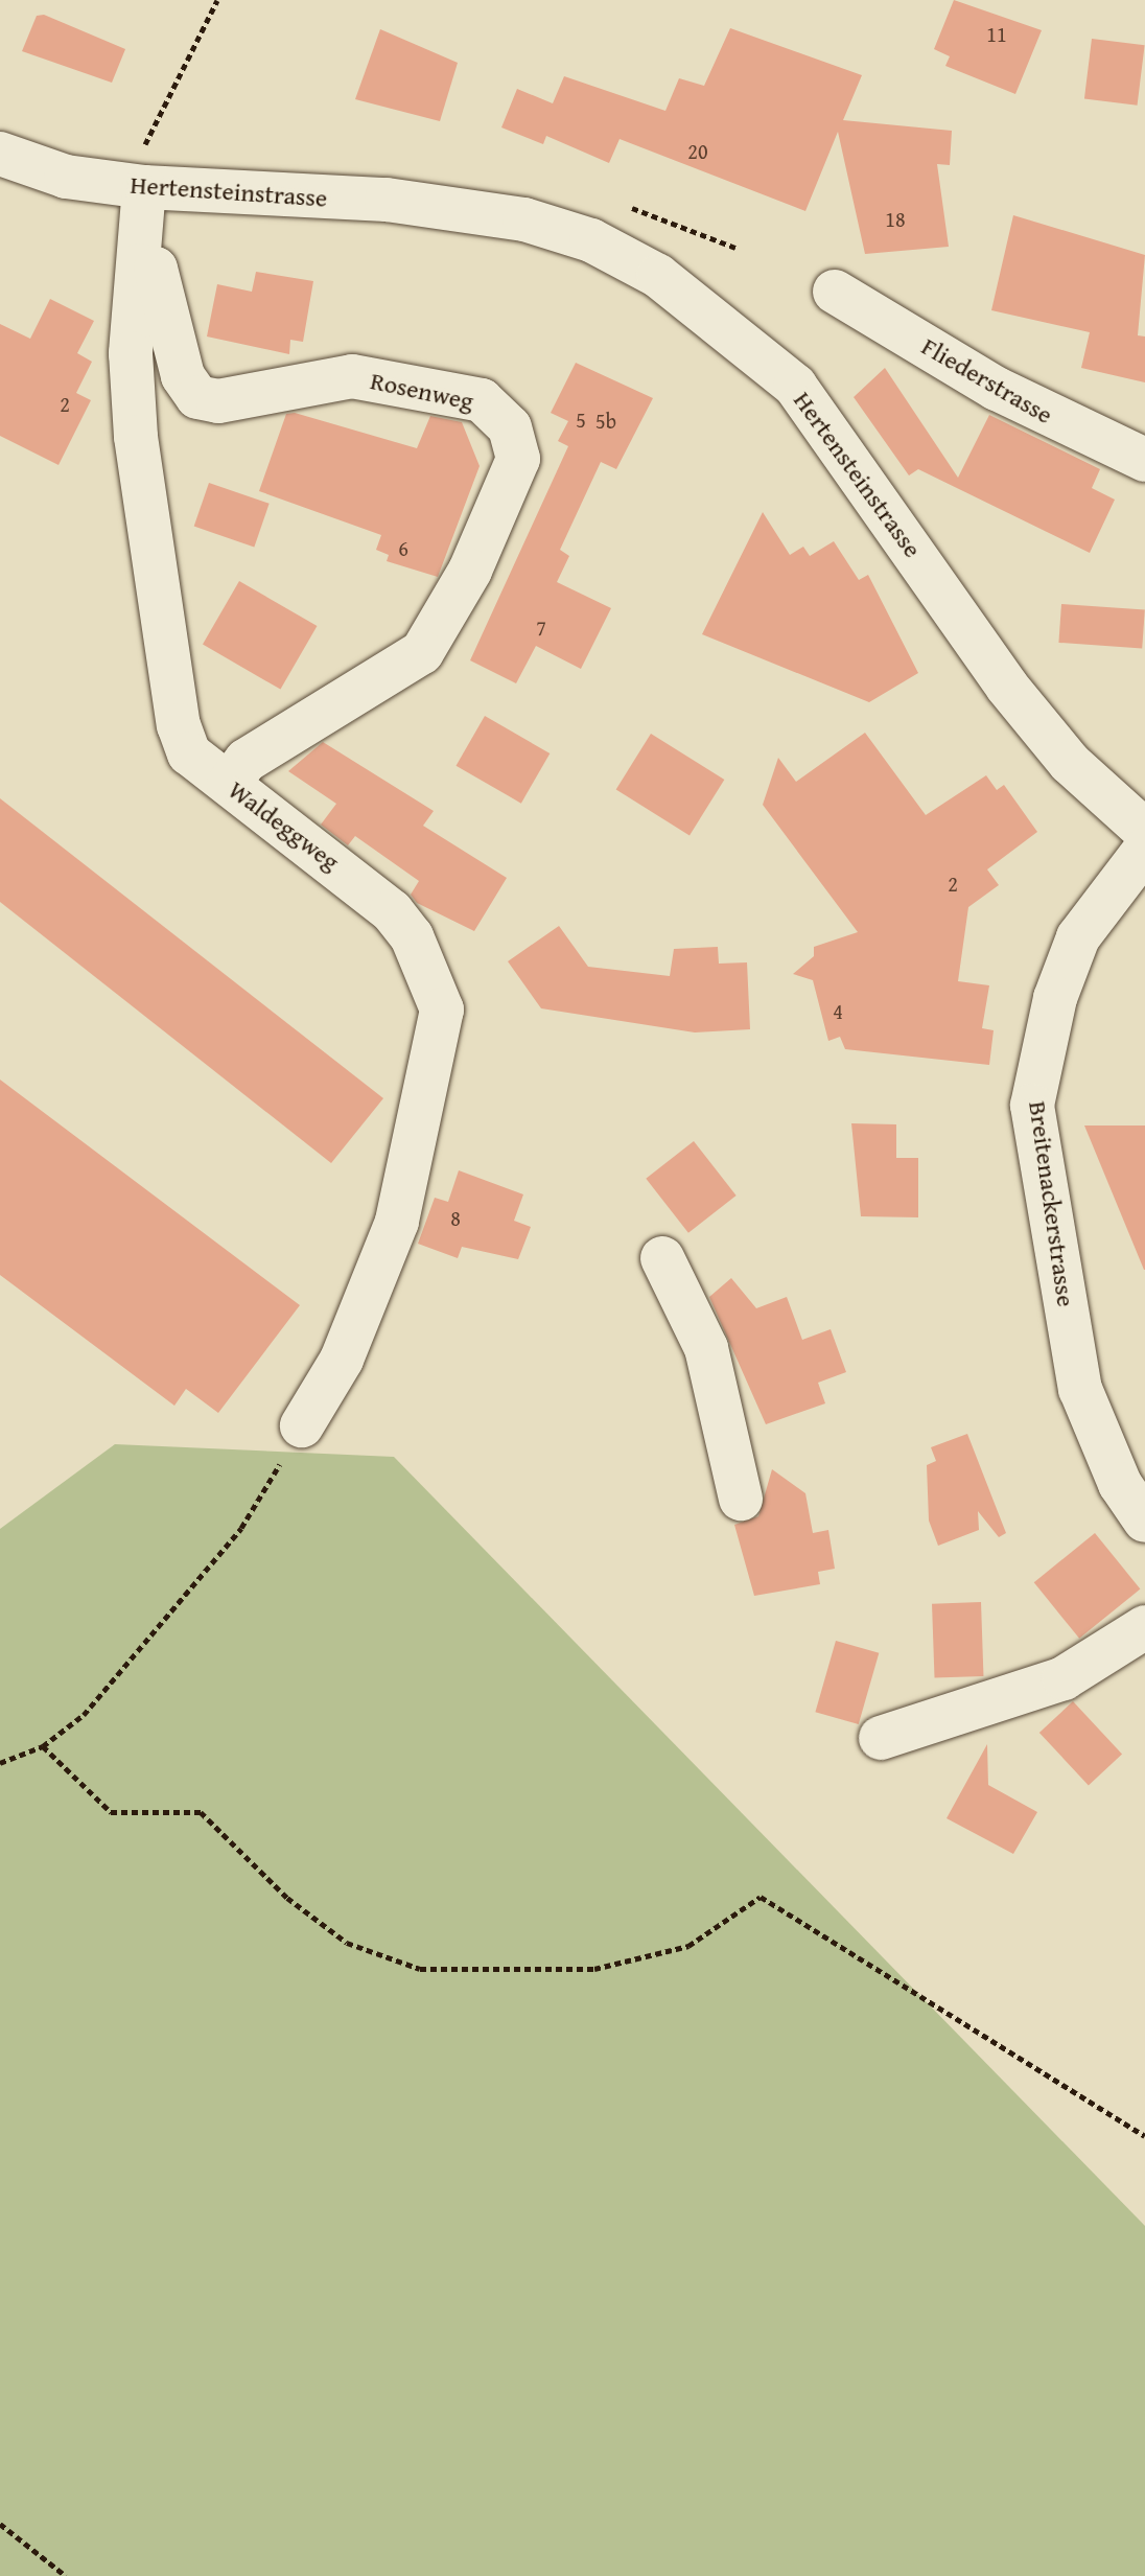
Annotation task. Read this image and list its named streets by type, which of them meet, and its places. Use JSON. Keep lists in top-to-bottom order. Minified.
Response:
{"streets":{"street":["Hertensteinstrasse","Fliederstrasse","Rosenweg","Waldeggweg","Breitenackerstrasse"]},"crossings":[["Hertensteinstrasse","Waldeggweg"],["Rosenweg","Waldeggweg"]],"house_numbers":["11","20","18","2","5","5b","6","7","2","4","8"]}
